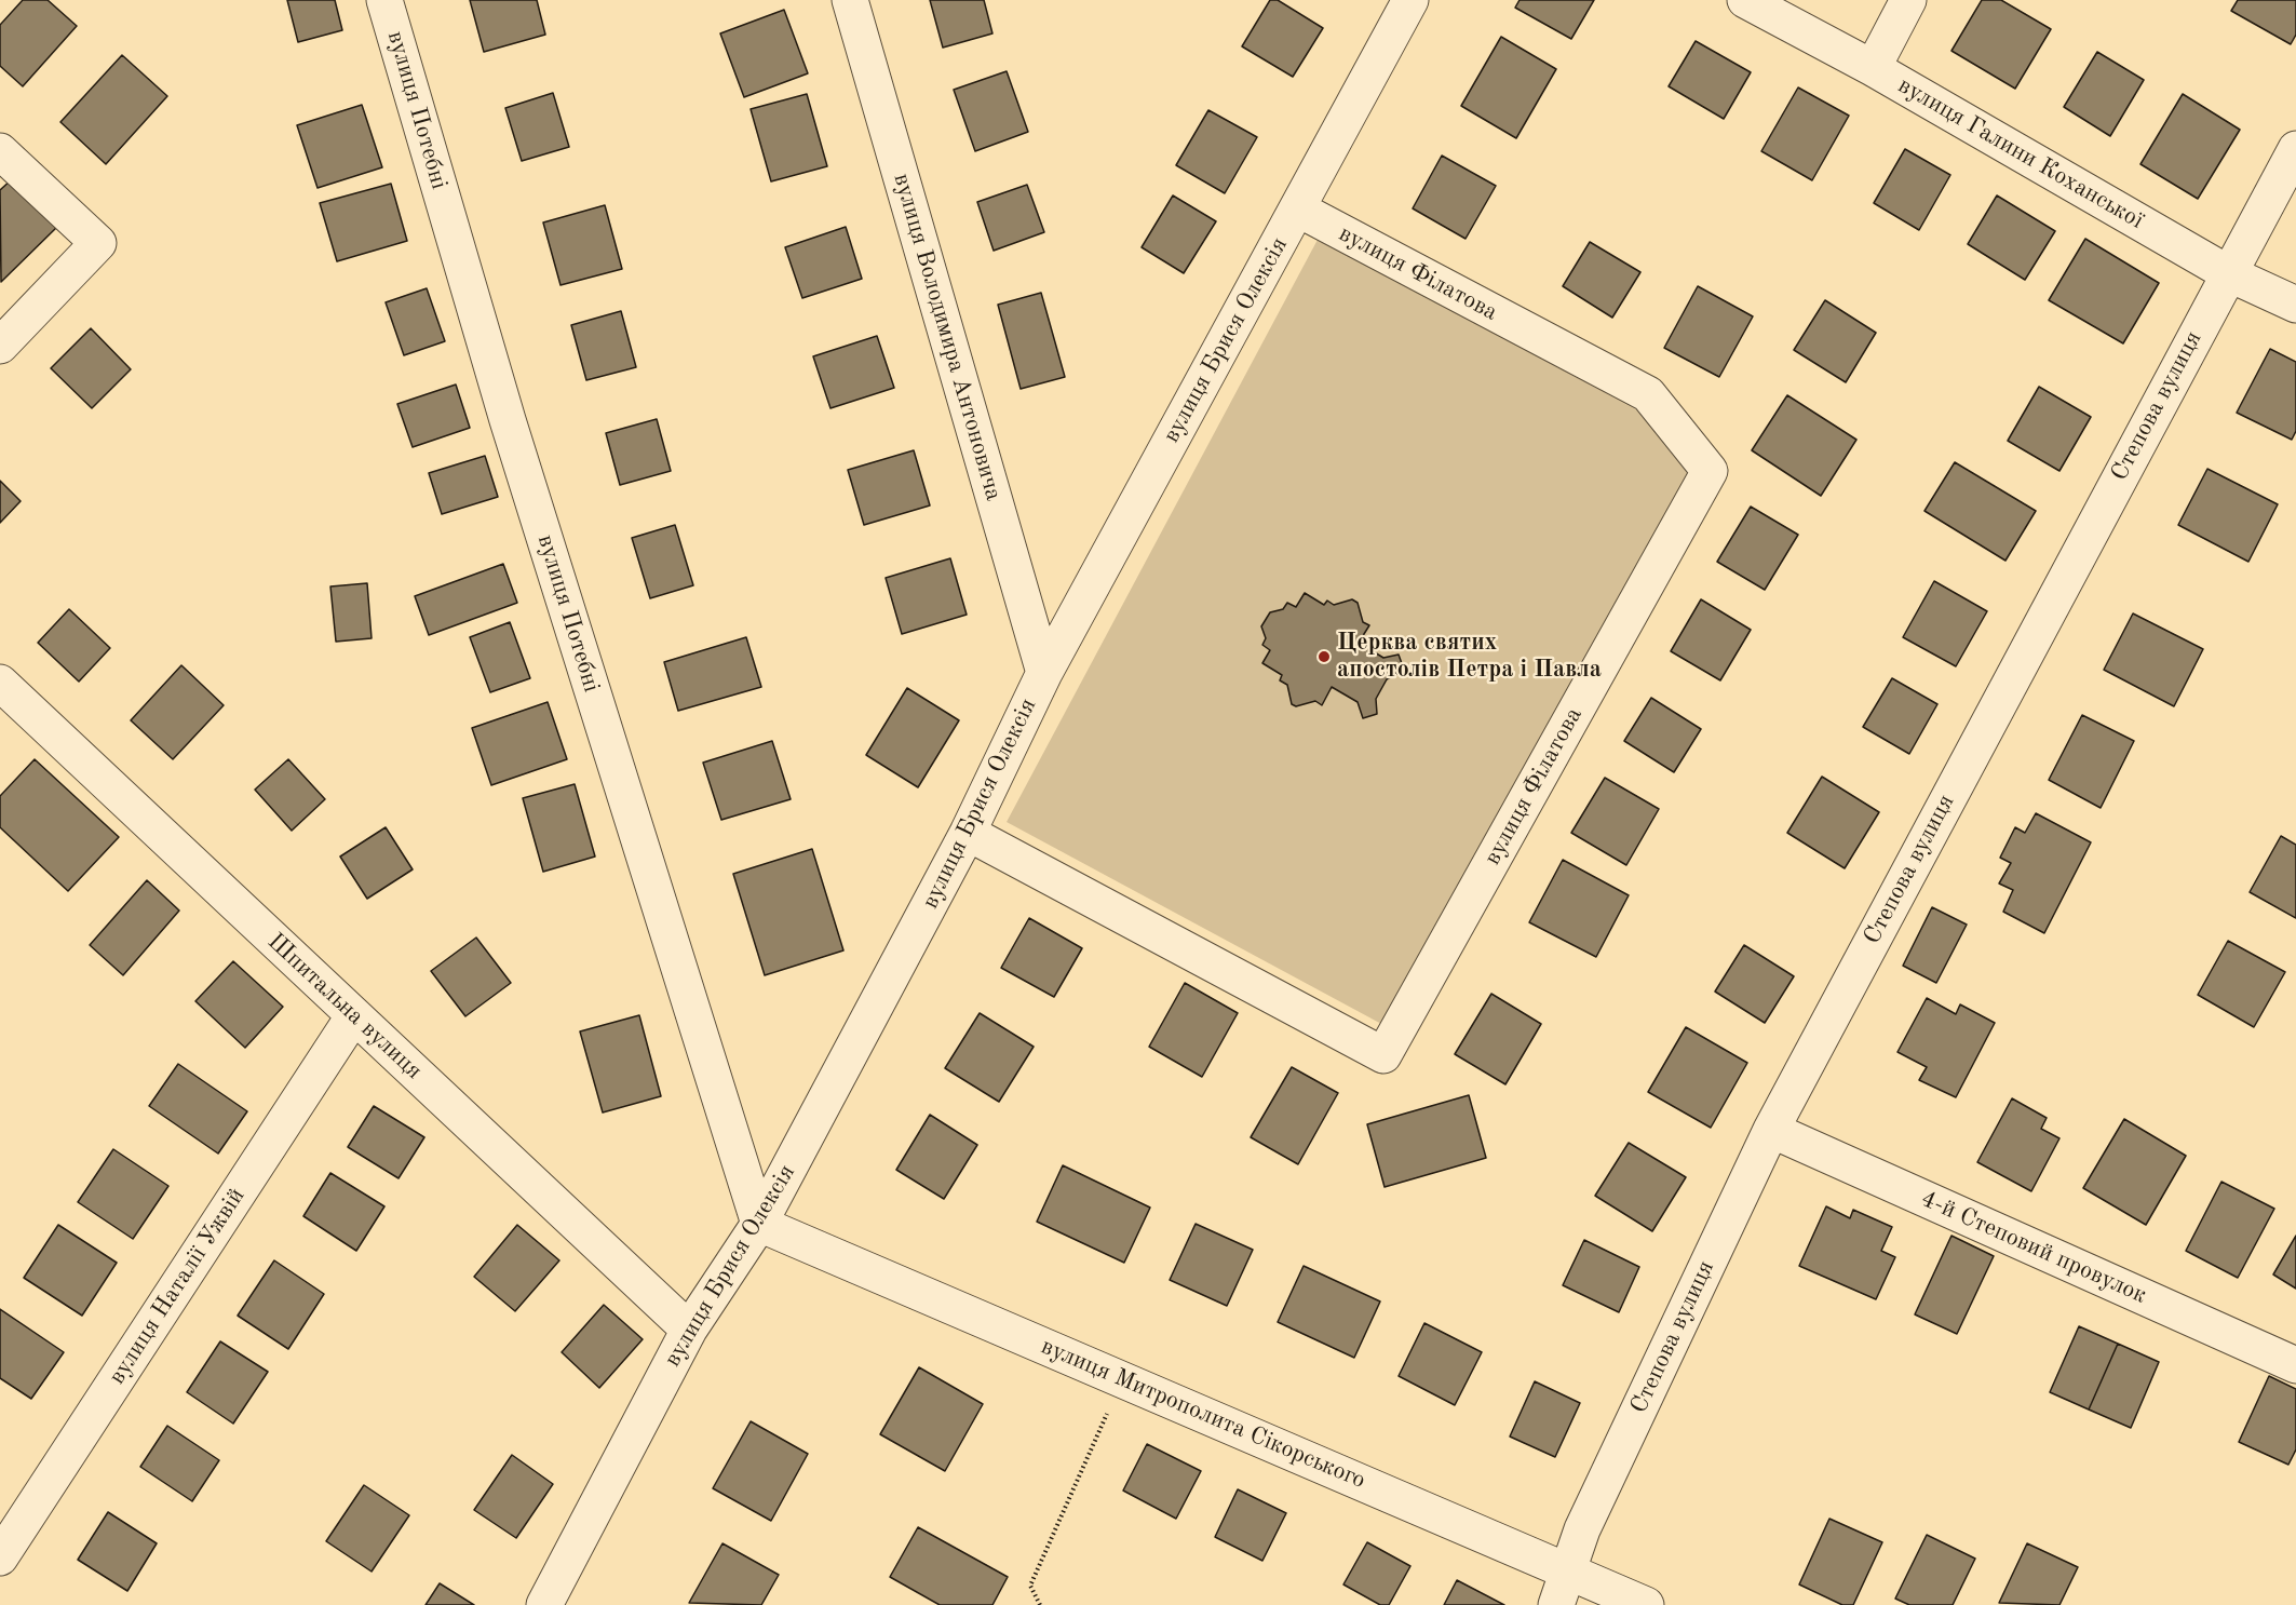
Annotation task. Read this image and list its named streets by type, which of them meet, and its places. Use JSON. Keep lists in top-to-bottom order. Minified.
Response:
{"streets":{"street":["вулиця Потебні","вулиця Галини Коханської","вулиця Філатова","вулиця Володимира Антоновича","вулиця Брися Олексія","Степова вулиця","Шпитальна вулиця","4-й Степовий провулок","вулиця Наталії Ужвій","вулиця Митрополита Сікорського"]},"crossings":[["вулиця Потебні","вулиця Брися Олексія"],["вулиця Потебні","вулиця Митрополита Сікорського"],["вулиця Галини Коханської","Степова вулиця"],["вулиця Філатова","вулиця Брися Олексія"],["вулиця Володимира Антоновича","вулиця Брися Олексія"],["вулиця Брися Олексія","Шпитальна вулиця"],["вулиця Брися Олексія","вулиця Митрополита Сікорського"],["Степова вулиця","4-й Степовий провулок"],["Степова вулиця","вулиця Митрополита Сікорського"],["Шпитальна вулиця","вулиця Наталії Ужвій"]],"places":["Церква святих апостолів Петра і Павла"]}
